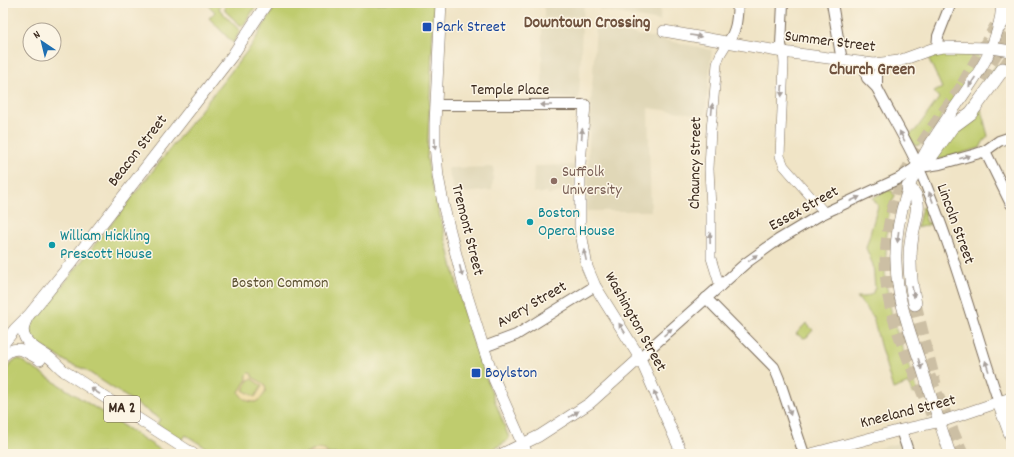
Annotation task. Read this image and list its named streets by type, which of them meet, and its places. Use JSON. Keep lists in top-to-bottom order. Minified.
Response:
{"streets":{"main road":["Summer Street","Temple Place","Beacon Street","Essex Street","Lincoln Street","Tremont Street","Avery Street","Washington Street","MA 2","Kneeland Street"],"street":["Chauncy Street"]},"crossings":[["Summer Street","Chauncy Street"],["Summer Street","Lincoln Street"],["Temple Place","Tremont Street"],["Temple Place","Washington Street"],["Beacon Street","MA 2"],["Chauncy Street","Essex Street"],["Essex Street","Lincoln Street"],["Essex Street","Washington Street"],["Lincoln Street","Kneeland Street"],["Tremont Street","Avery Street"],["Avery Street","Washington Street"]],"one_way":["Temple Place","Chauncy Street","Essex Street","Tremont Street","Washington Street"],"districts":["Downtown Crossing","Church Green"],"parks":["Boston Common"],"places":{"transit":["Park Street","Boylston"],"other":["Suffolk University","Boston Opera House","William Hickling Prescott House"]},"north":"top left"}
